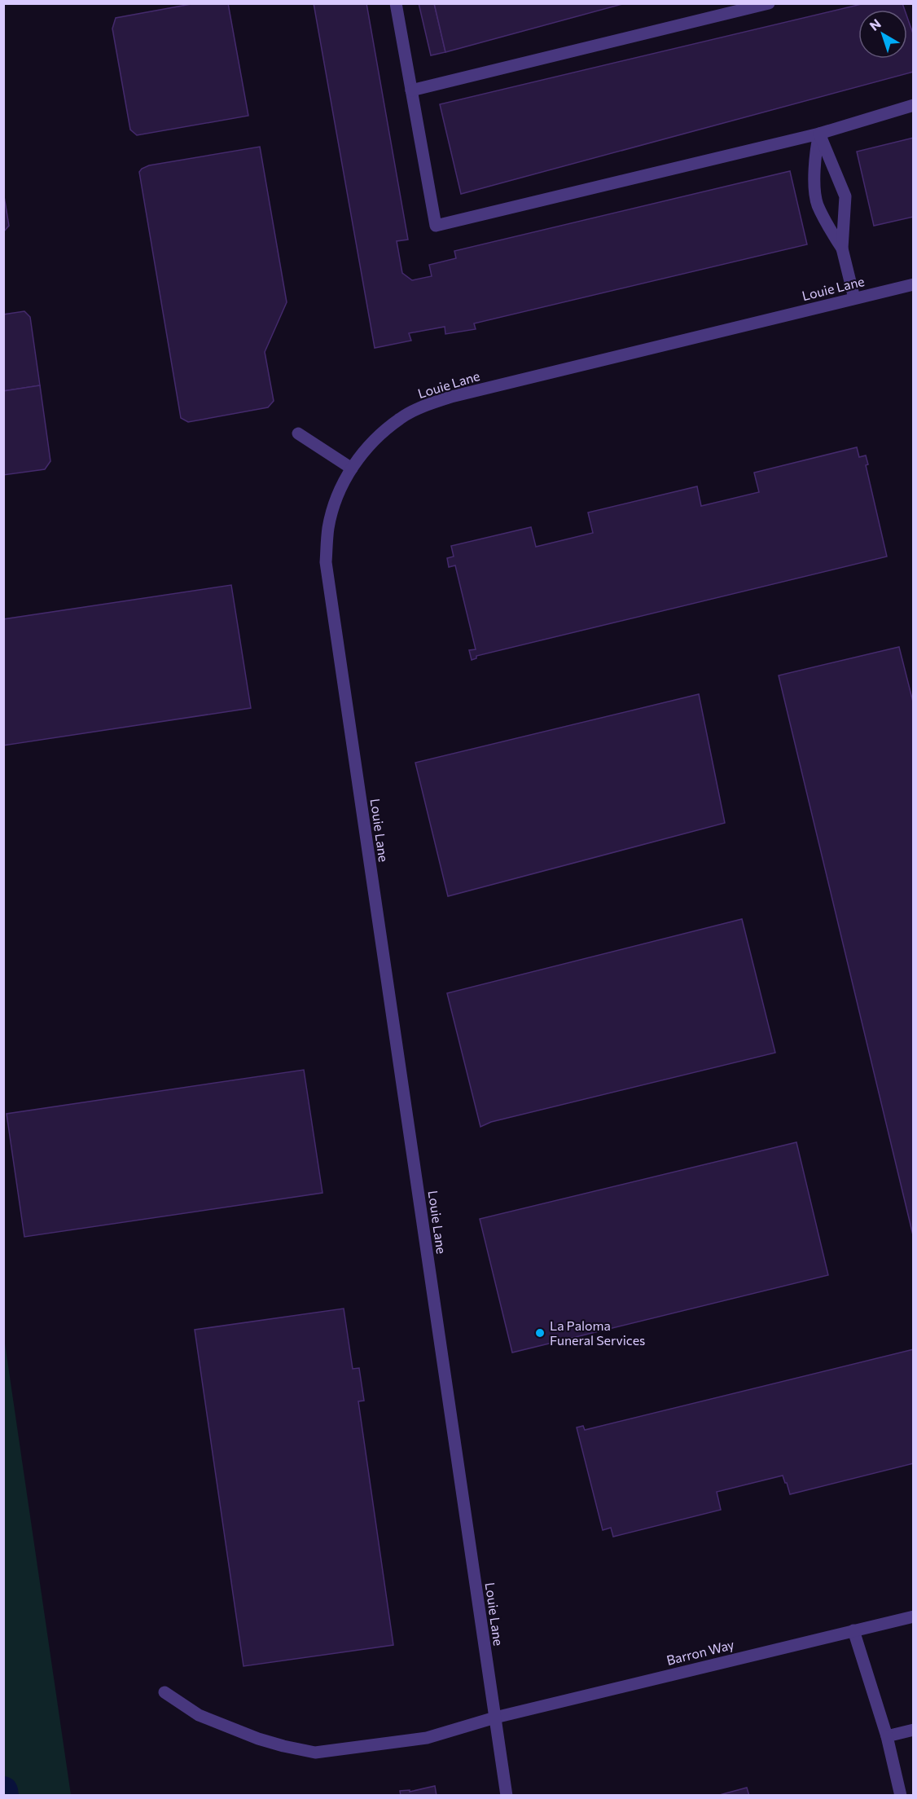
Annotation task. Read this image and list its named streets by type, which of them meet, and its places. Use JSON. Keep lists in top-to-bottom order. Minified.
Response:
{"streets":{"street":["Louie Lane","Barron Way"]},"crossings":[["Louie Lane","Barron Way"]],"places":["La Paloma Funeral Services"],"north":"top left"}
